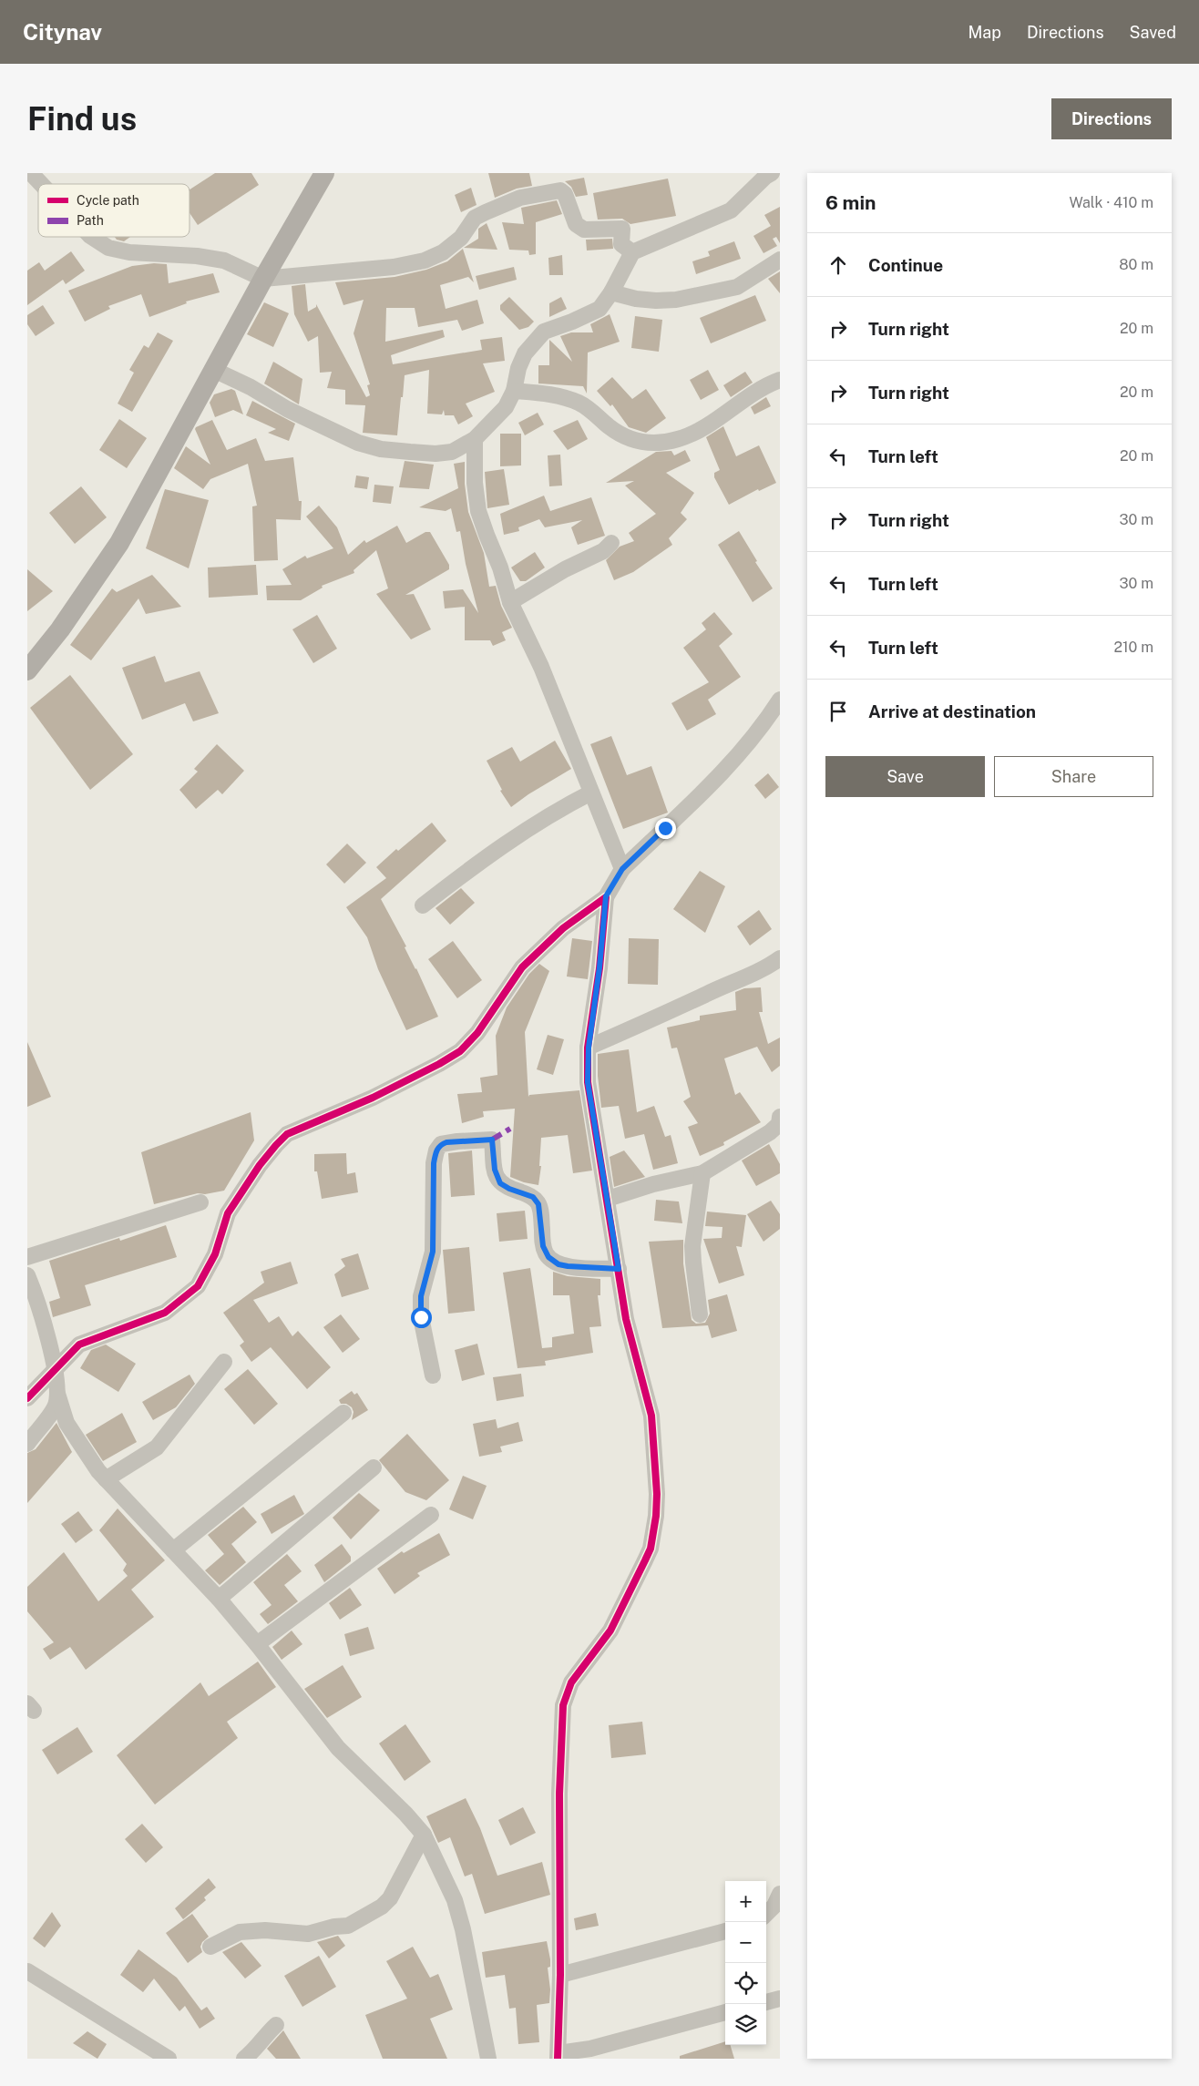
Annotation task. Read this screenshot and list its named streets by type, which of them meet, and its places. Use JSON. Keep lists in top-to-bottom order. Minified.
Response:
{"legend":["Cycle path","Path"],"page":{"header":"Citynav","nav":["Map","Directions","Saved"],"buttons":["Directions",["Save","Share"]],"title":"Find us","heading":["6 min","Walk · 410 m"],"list":[["Continue","80 m"],["Turn right","20 m"],["Turn right","20 m"],["Turn left","20 m"],["Turn right","30 m"],["Turn left","30 m"],["Turn left","210 m"],"Arrive at destination"],"map_buttons":["+","−"]}}
